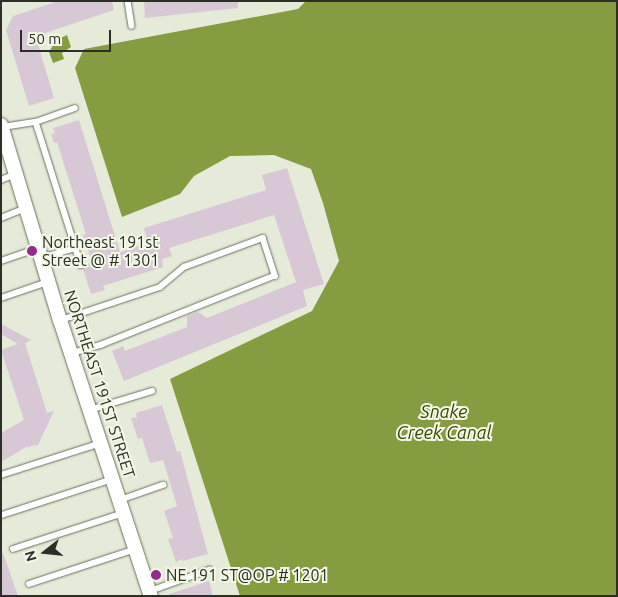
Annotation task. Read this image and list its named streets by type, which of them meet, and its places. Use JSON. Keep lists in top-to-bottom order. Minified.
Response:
{"streets":{"street":["NORTHEAST 191ST STREET"]},"water":["Snake Creek Canal"],"places":["Northeast 191st Street @ # 1301","NE 191 ST@OP # 1201"],"scale_bar":"50 m","north":"left"}
